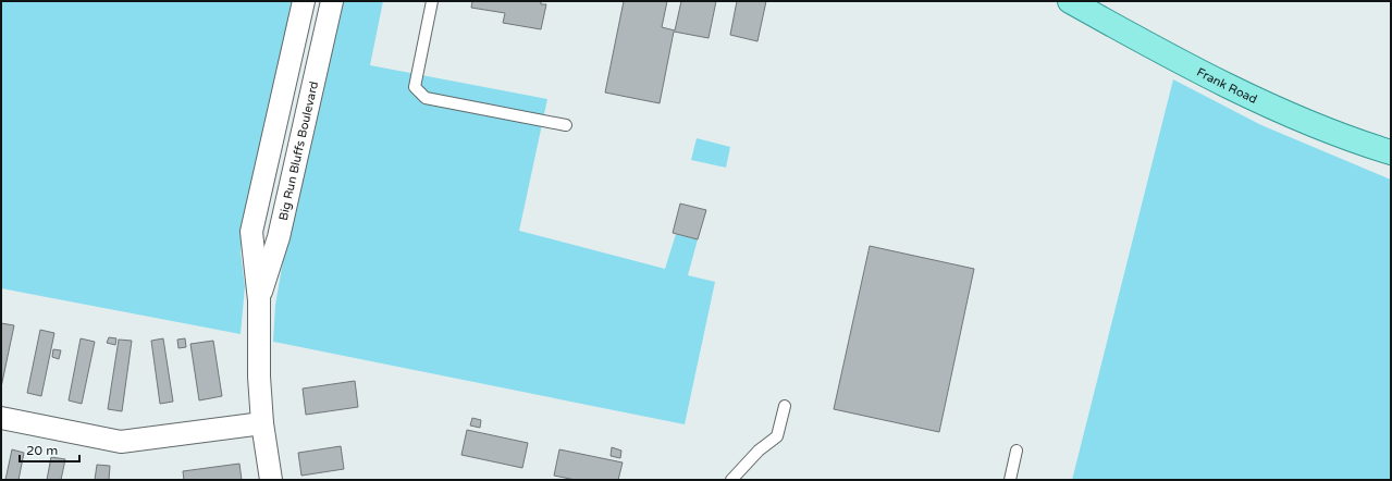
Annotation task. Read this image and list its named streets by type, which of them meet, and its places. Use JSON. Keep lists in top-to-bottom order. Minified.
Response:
{"streets":{"main road":["Frank Road"],"street":["Big Run Bluffs Boulevard"]},"scale_bar":"20 m"}
